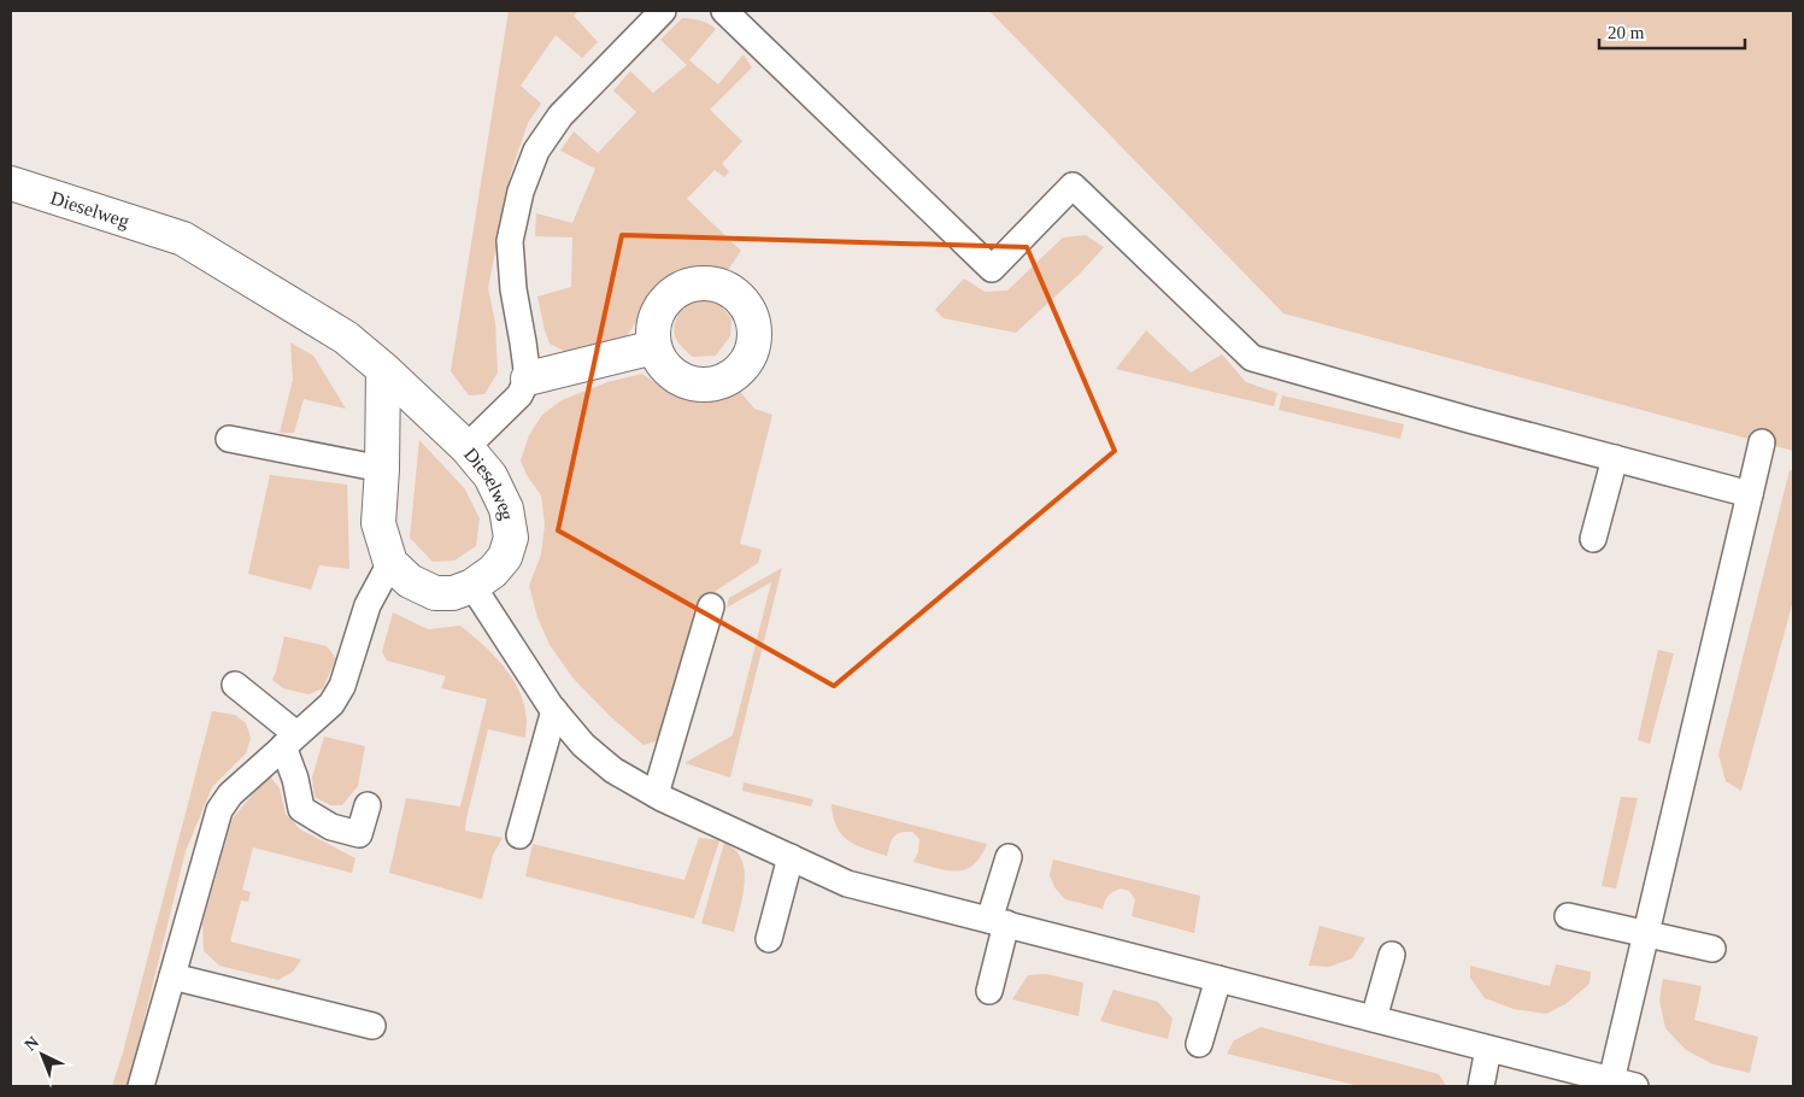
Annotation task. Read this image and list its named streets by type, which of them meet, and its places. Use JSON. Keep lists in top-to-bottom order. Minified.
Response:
{"streets":{"street":["Dieselweg"]},"scale_bar":"20 m","north":"top left"}
